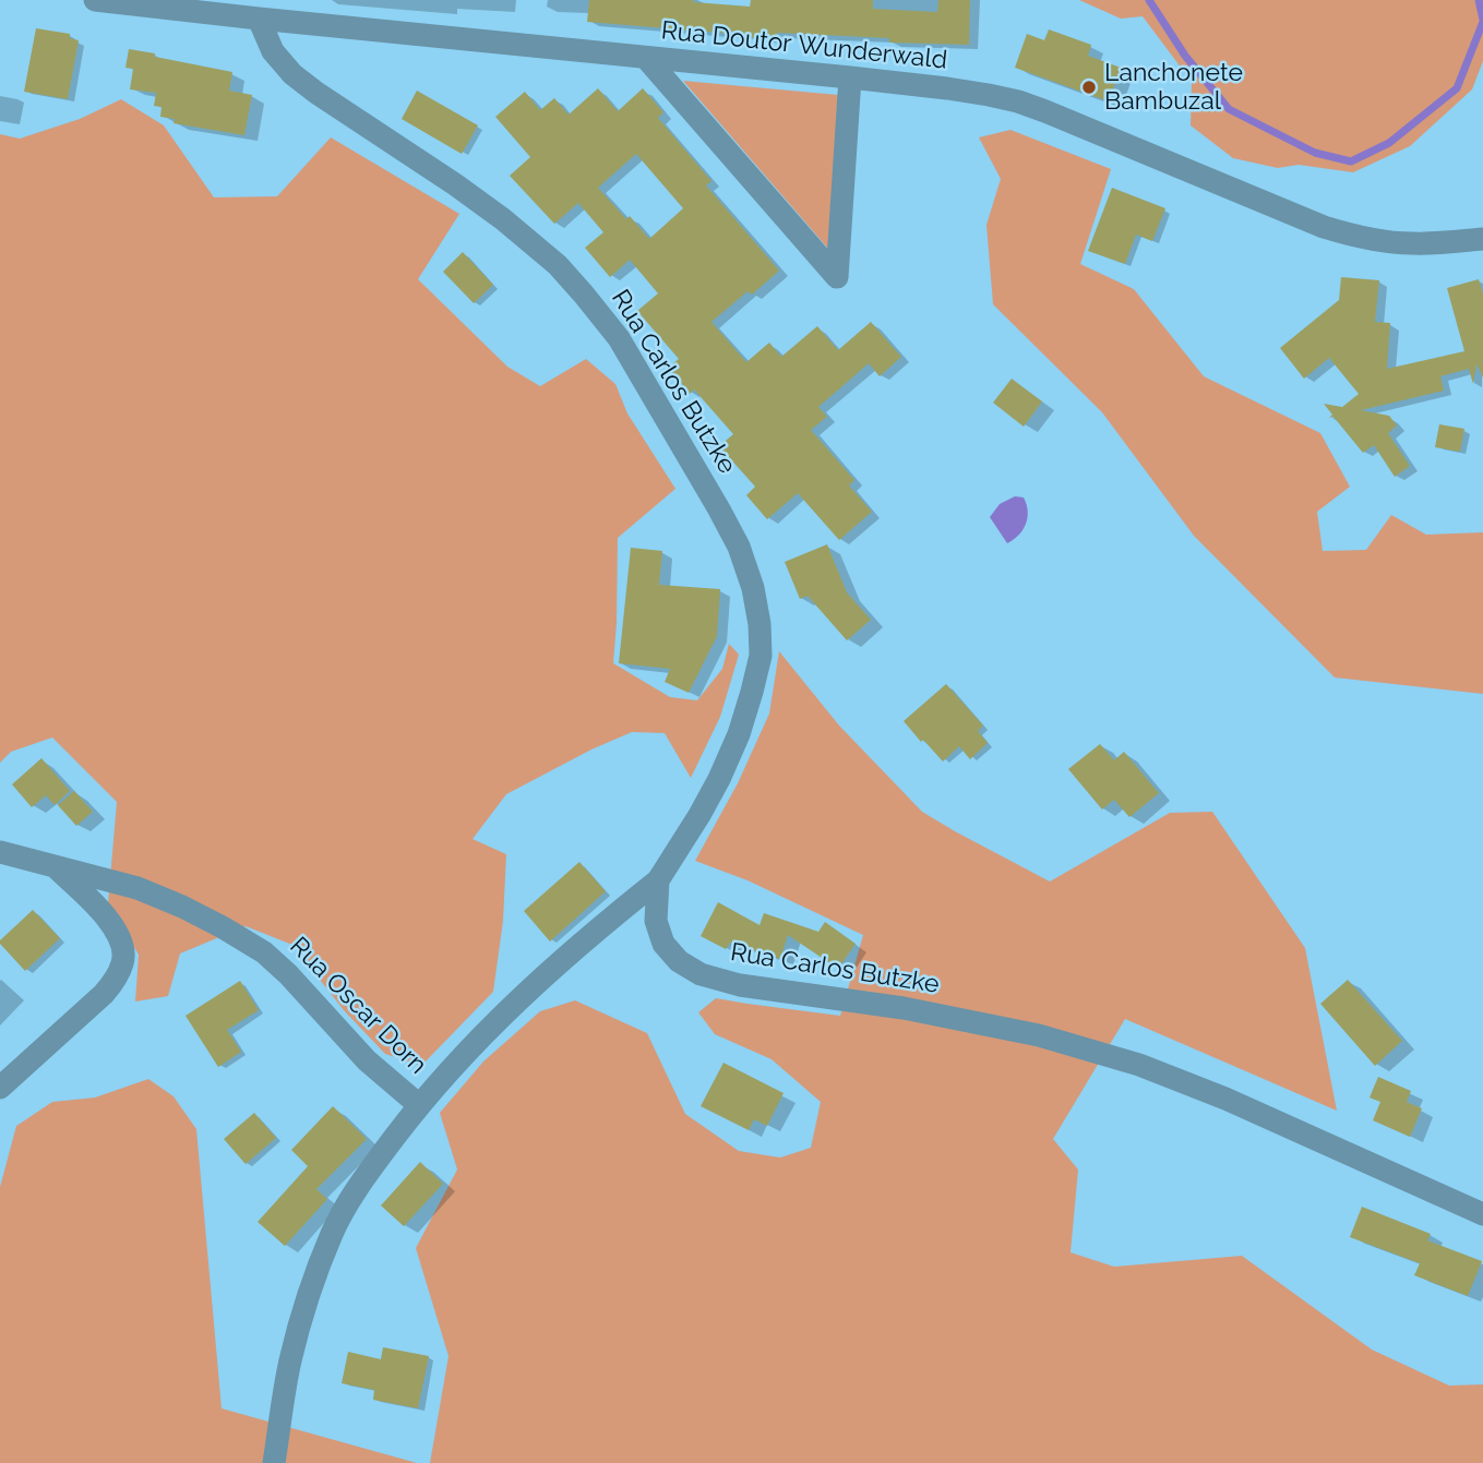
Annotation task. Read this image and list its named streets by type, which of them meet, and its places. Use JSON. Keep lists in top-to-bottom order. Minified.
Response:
{"streets":{"street":["Rua Doutor Wunderwald","Rua Carlos Butzke","Rua Oscar Dorn"]},"crossings":[["Rua Doutor Wunderwald","Rua Carlos Butzke"]],"places":["Lanchonete Bambuzal"]}
